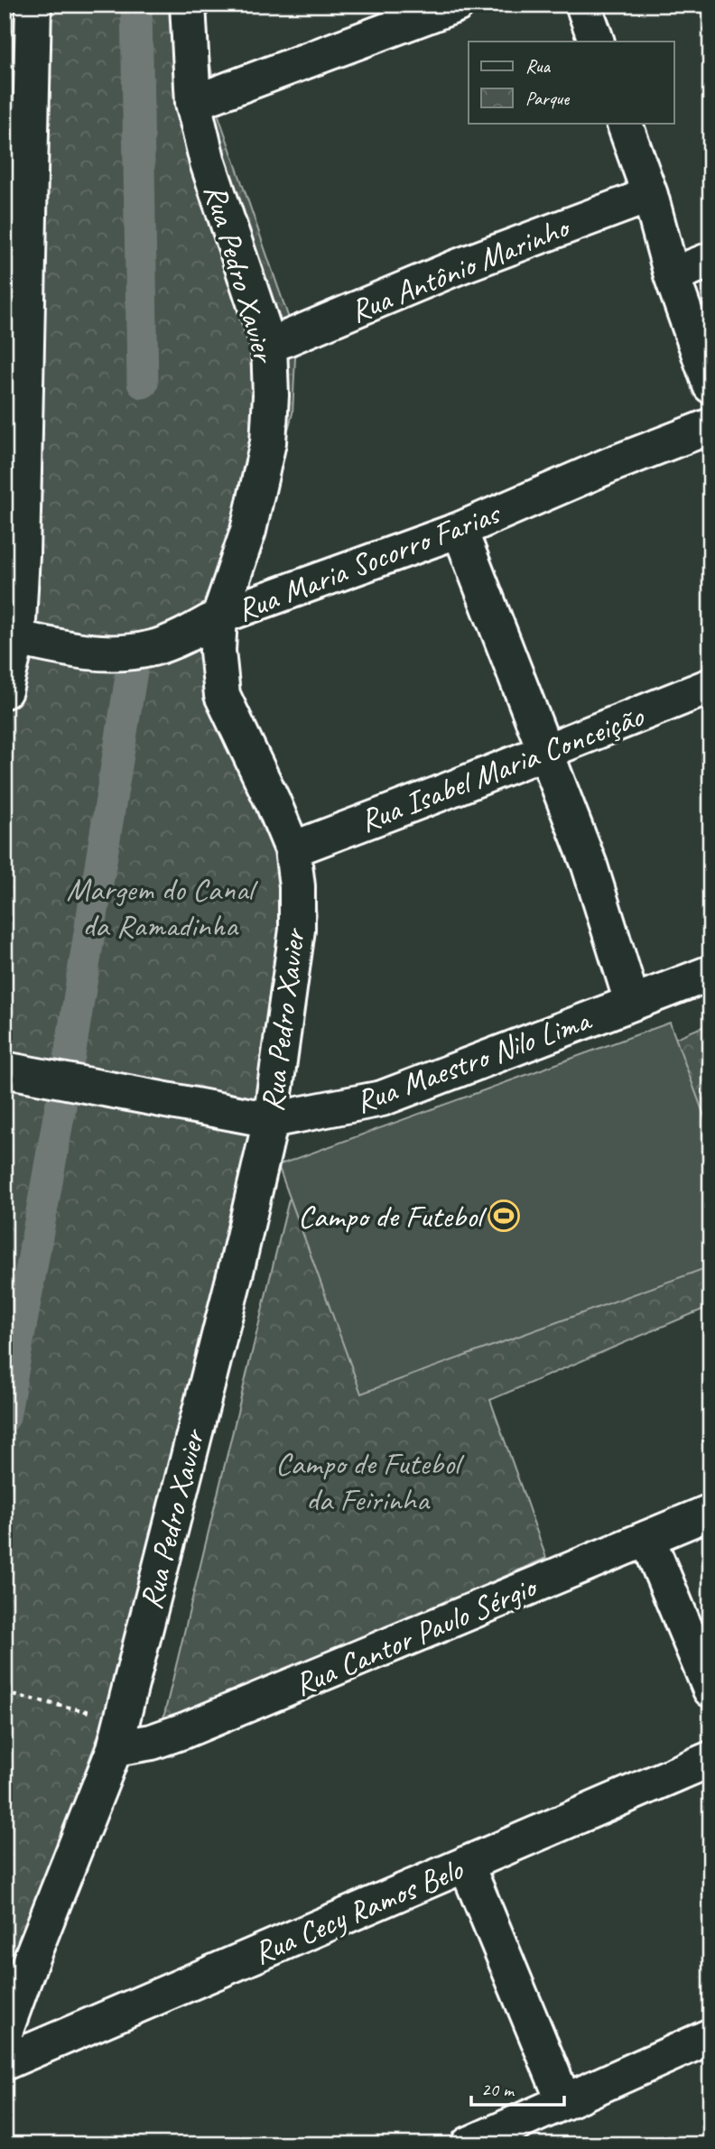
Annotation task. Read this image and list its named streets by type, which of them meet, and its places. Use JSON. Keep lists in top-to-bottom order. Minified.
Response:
{"streets":{"street":["Rua Antônio Marinho","Rua Pedro Xavier","Rua Maria Socorro Farias","Rua Isabel Maria Conceição","Rua Maestro Nilo Lima","Rua Cantor Paulo Sérgio","Rua Cecy Ramos Belo"]},"crossings":[["Rua Antônio Marinho","Rua Pedro Xavier"],["Rua Pedro Xavier","Rua Maria Socorro Farias"],["Rua Pedro Xavier","Rua Isabel Maria Conceição"],["Rua Pedro Xavier","Rua Maestro Nilo Lima"],["Rua Pedro Xavier","Rua Cantor Paulo Sérgio"]],"parks":["Margem do Canal da Ramadinha","Campo de Futebol da Feirinha"],"places":{"sports":["Campo de Futebol"]},"legend":["Rua","Parque"],"scale_bar":"20 m"}
